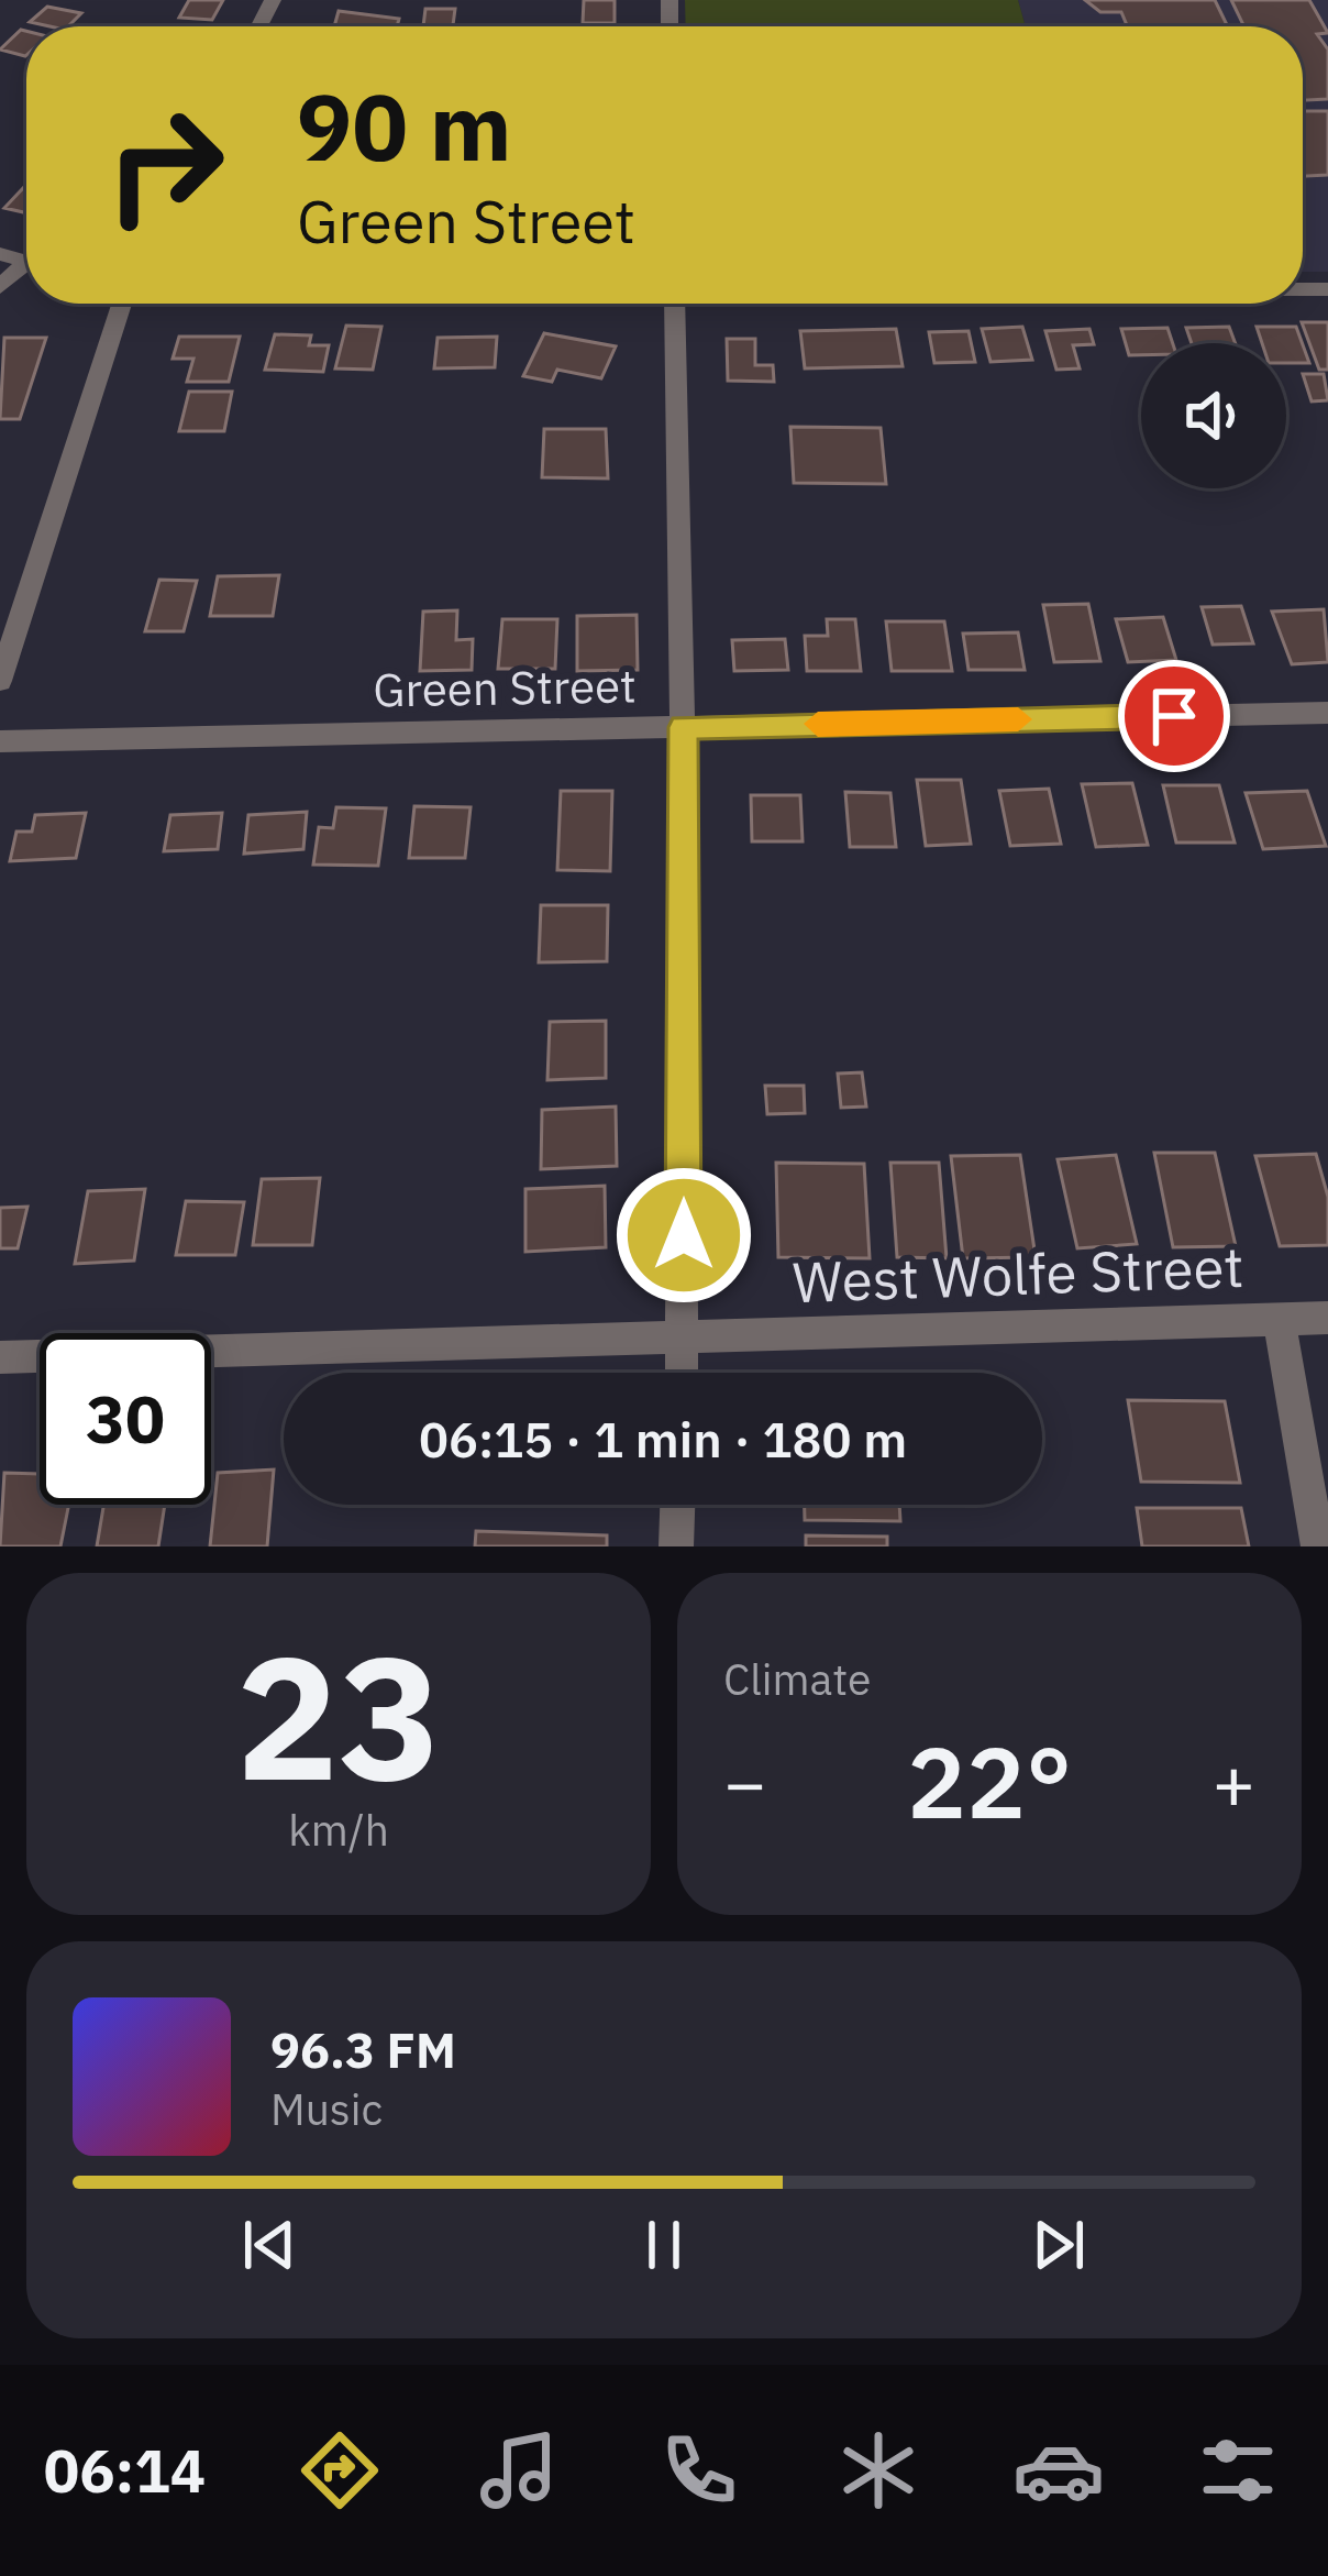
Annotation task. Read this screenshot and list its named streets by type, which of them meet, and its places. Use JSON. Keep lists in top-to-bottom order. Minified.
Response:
{"streets":{"street":["Green Street","West Wolfe Street"]},"page":{"turn":["90 m","Green Street"],"limit":"30","trip":"06:15 · 1 min · 180 m","tile":[["23","km/h"],"Climate"],"heat":["−","22°","+"],"song":["96.3 FM","Music"],"tabs":"06:14"}}
